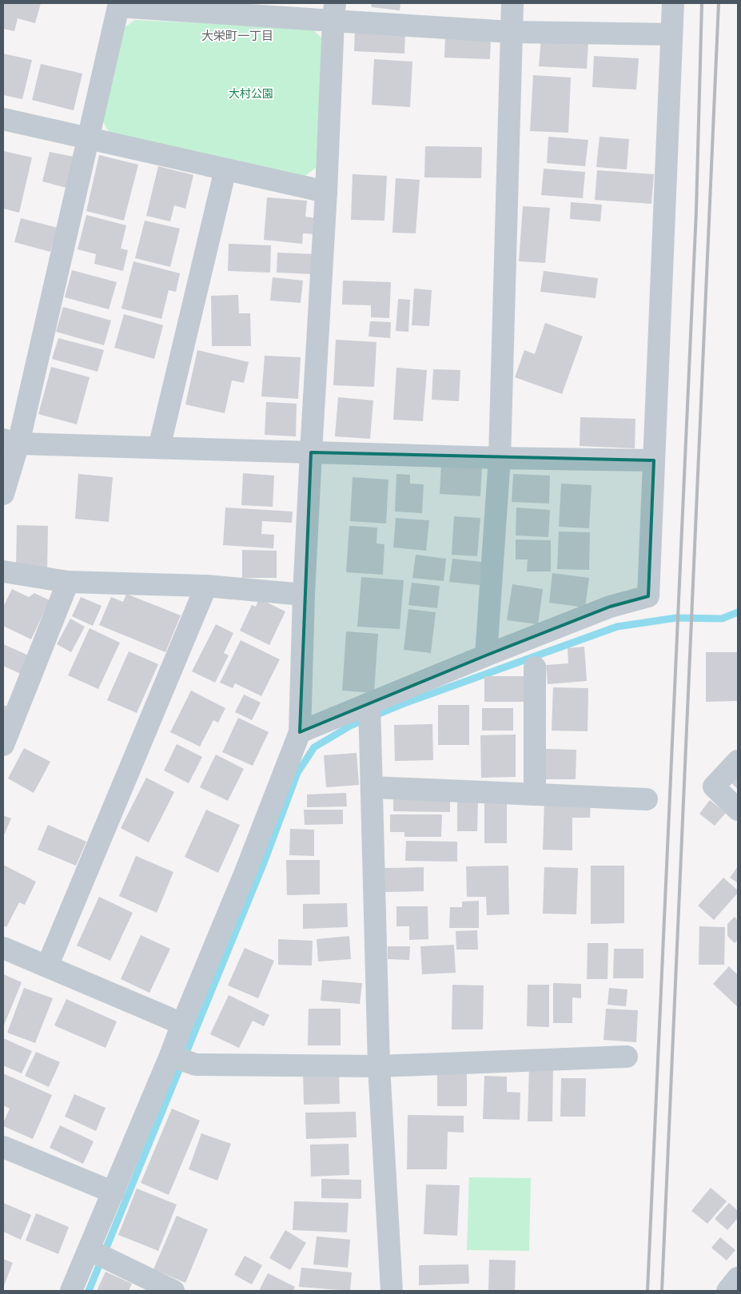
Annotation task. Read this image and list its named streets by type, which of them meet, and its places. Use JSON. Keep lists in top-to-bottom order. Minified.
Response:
{"districts":["大栄町一丁目"],"parks":["大村公園"]}
